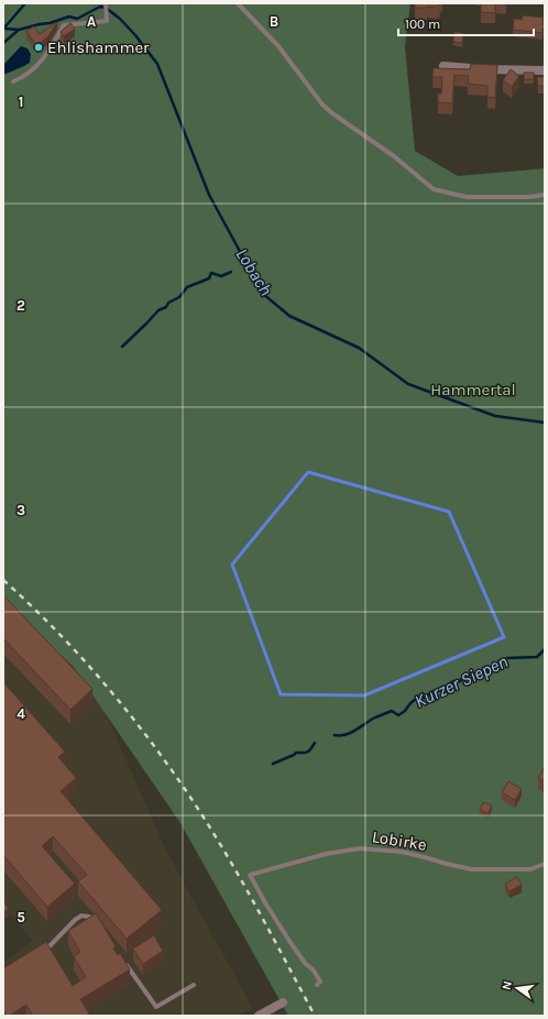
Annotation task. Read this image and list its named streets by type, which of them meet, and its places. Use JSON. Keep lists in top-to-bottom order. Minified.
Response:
{"streets":{"lane":["Lobirke"]},"water":["Lobach","Kurzer Siepen"],"parks":["Hammertal"],"places":["Ehlishammer"],"scale_bar":"100 m","north":"left","grid":{"columns":["A","B"],"rows":["1","2","3","4","5"]}}
